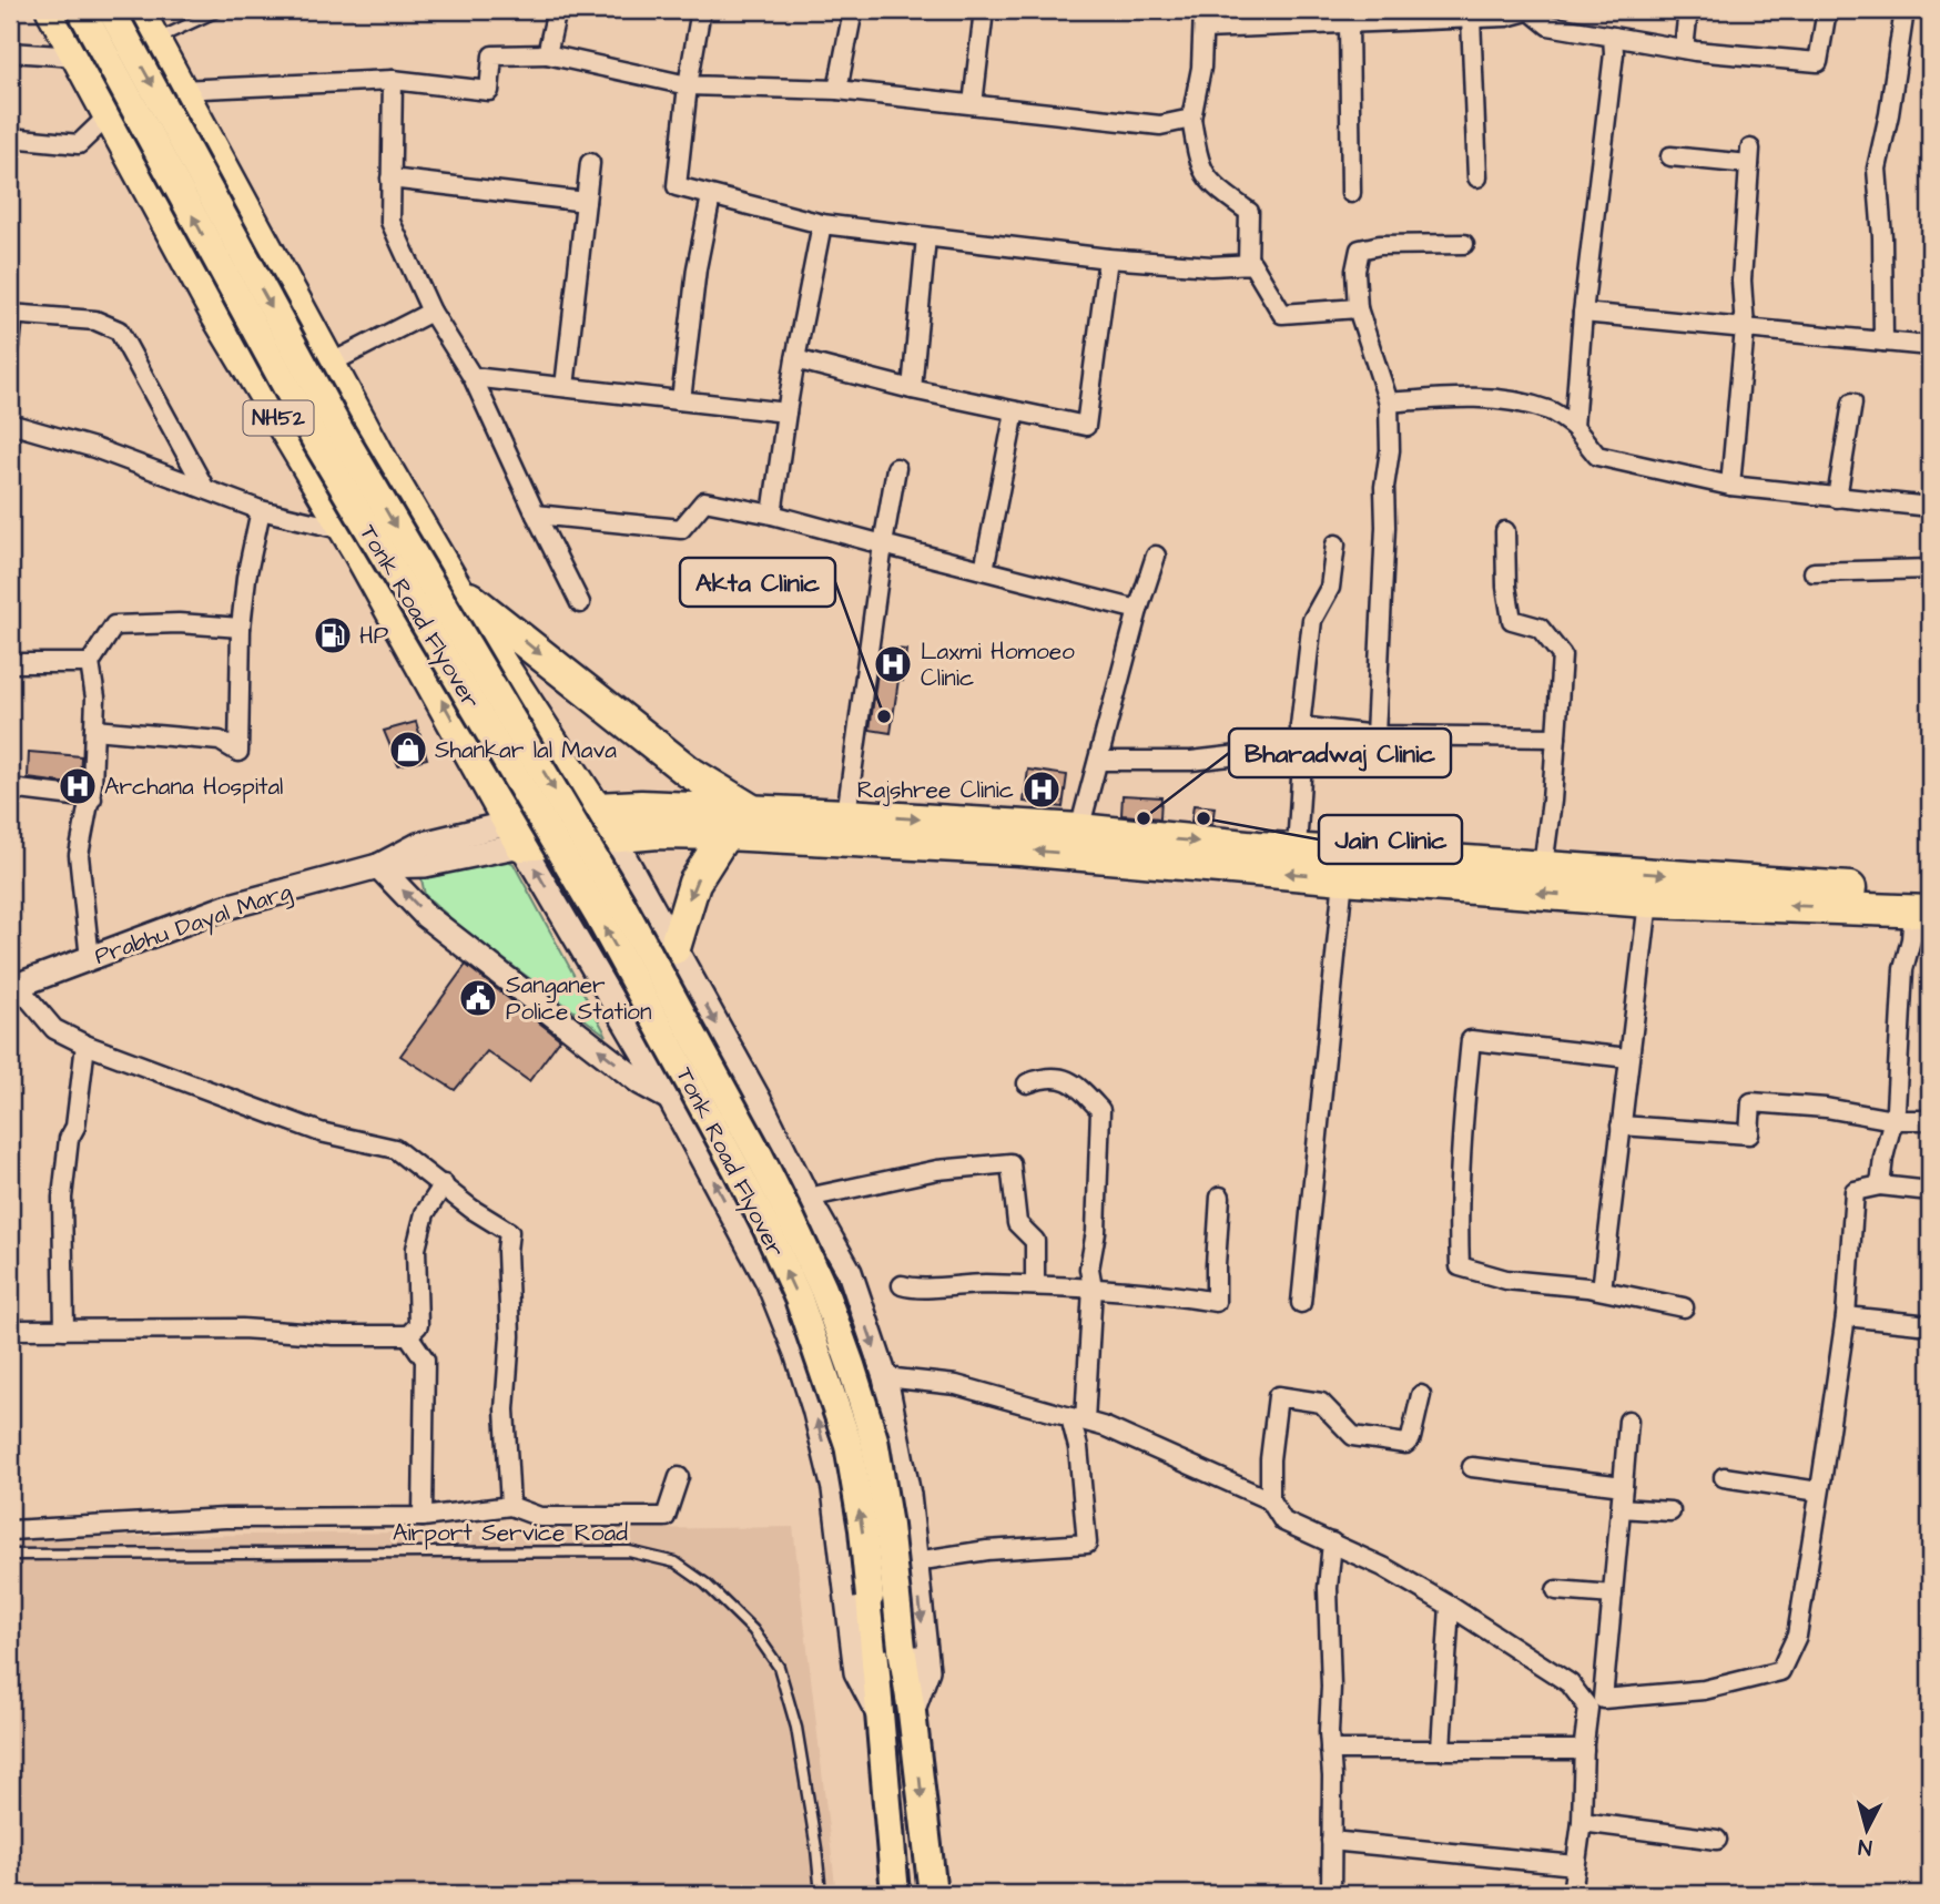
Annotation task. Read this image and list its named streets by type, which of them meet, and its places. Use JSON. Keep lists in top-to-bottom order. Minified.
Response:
{"streets":{"highway":["NH52"],"main road":["Tonk Road Flyover"],"street":["Prabhu Dayal Marg"],"lane":["Airport Service Road"]},"crossings":[["NH52","Prabhu Dayal Marg"]],"places":{"fuel station":["HP"],"hospital":["Laxmi Homoeo Clinic","Archana Hospital","Rajshree Clinic"],"other":["Akta Clinic","Bharadwaj Clinic","Jain Clinic"],"shop":["Shankar lal Mava"],"public building":["Sanganer Police Station"]},"north":"bottom"}
